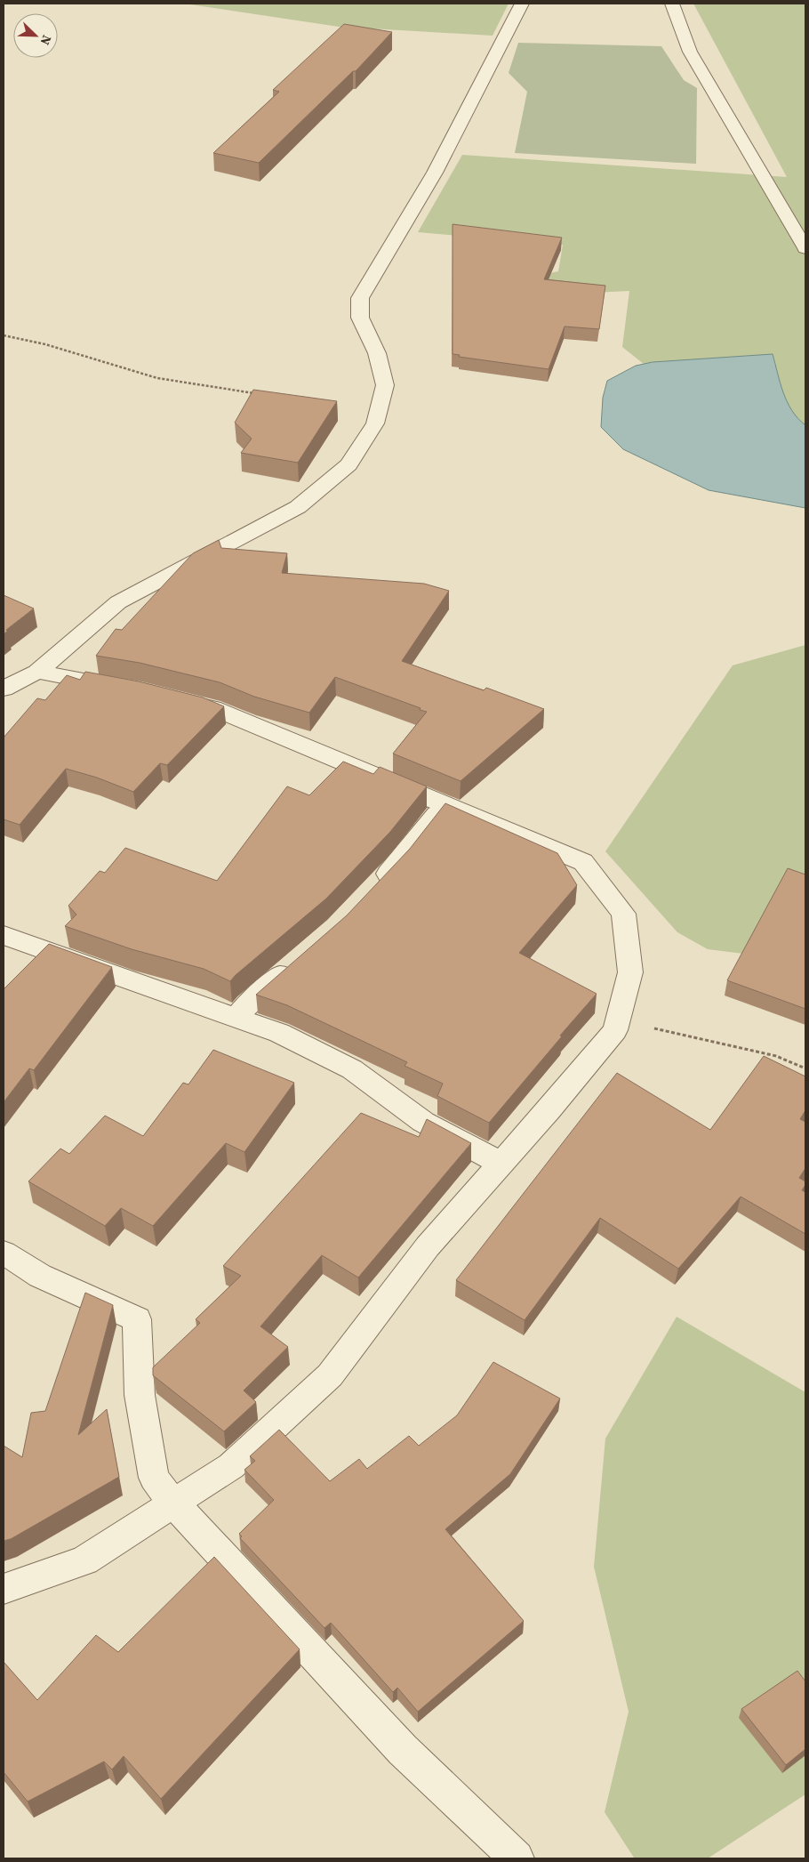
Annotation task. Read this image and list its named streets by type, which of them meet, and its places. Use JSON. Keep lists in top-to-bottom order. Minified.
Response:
{"north":"bottom right"}
